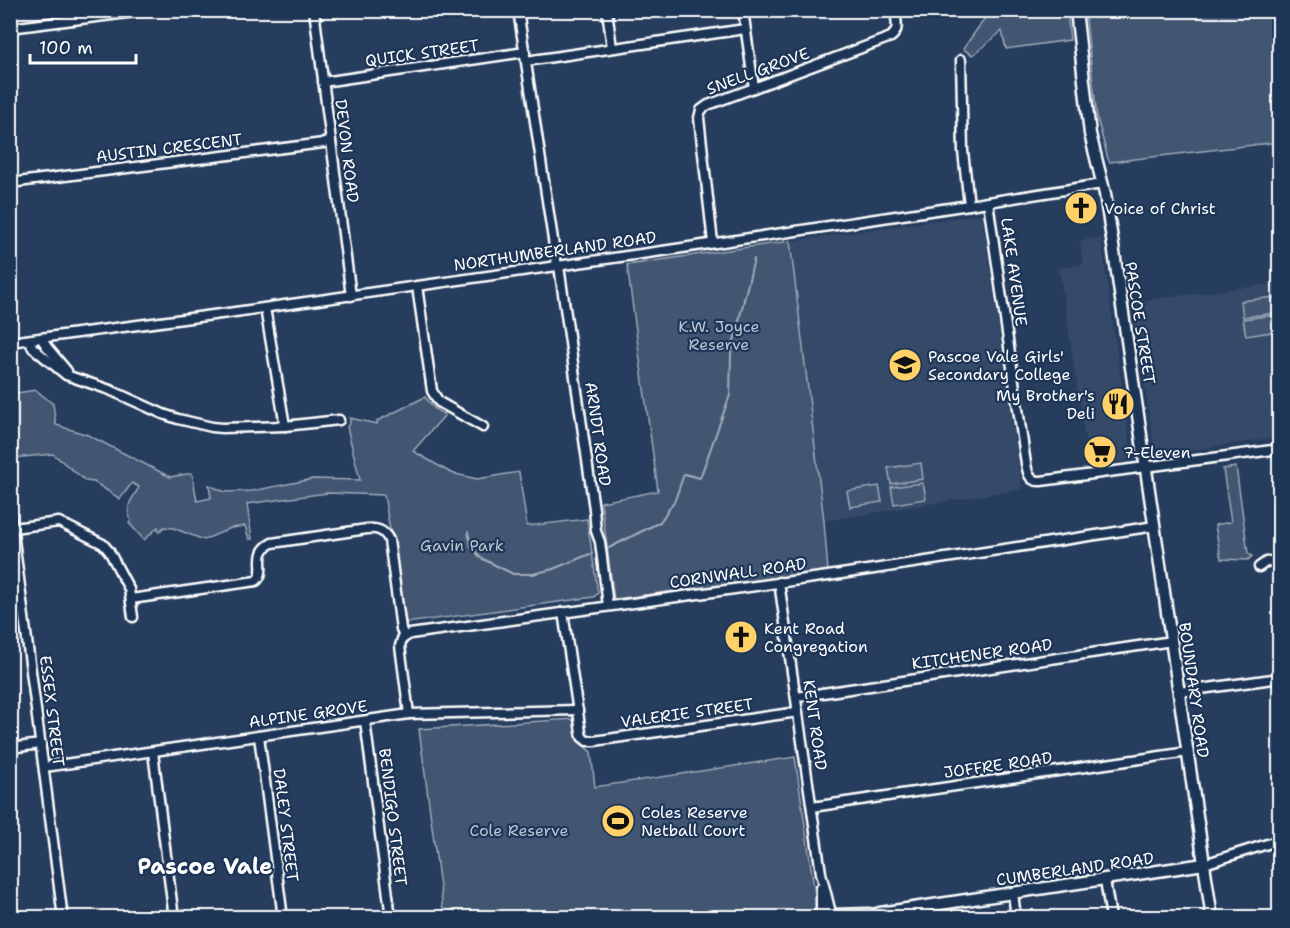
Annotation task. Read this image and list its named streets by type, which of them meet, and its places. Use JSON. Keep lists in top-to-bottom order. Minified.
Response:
{"streets":{"main road":["PASCOE STREET","BOUNDARY ROAD","CUMBERLAND ROAD"],"street":["QUICK STREET","SNELL GROVE","AUSTIN CRESCENT","DEVON ROAD","NORTHUMBERLAND ROAD","LAKE AVENUE","ARNDT ROAD","CORNWALL ROAD","KITCHENER ROAD","ESSEX STREET","VALERIE STREET","ALPINE GROVE","KENT ROAD","JOFFRE ROAD","BENDIGO STREET","DALEY STREET"]},"crossings":[["QUICK STREET","DEVON ROAD"],["QUICK STREET","ARNDT ROAD"],["SNELL GROVE","NORTHUMBERLAND ROAD"],["AUSTIN CRESCENT","DEVON ROAD"],["DEVON ROAD","NORTHUMBERLAND ROAD"],["NORTHUMBERLAND ROAD","LAKE AVENUE"],["NORTHUMBERLAND ROAD","PASCOE STREET"],["NORTHUMBERLAND ROAD","ARNDT ROAD"],["LAKE AVENUE","PASCOE STREET"],["LAKE AVENUE","BOUNDARY ROAD"],["PASCOE STREET","BOUNDARY ROAD"],["ARNDT ROAD","CORNWALL ROAD"],["CORNWALL ROAD","BOUNDARY ROAD"],["CORNWALL ROAD","KENT ROAD"],["KITCHENER ROAD","BOUNDARY ROAD"],["KITCHENER ROAD","KENT ROAD"],["BOUNDARY ROAD","JOFFRE ROAD"],["BOUNDARY ROAD","CUMBERLAND ROAD"],["ESSEX STREET","ALPINE GROVE"],["VALERIE STREET","ALPINE GROVE"],["VALERIE STREET","KENT ROAD"],["ALPINE GROVE","BENDIGO STREET"],["ALPINE GROVE","DALEY STREET"],["KENT ROAD","JOFFRE ROAD"],["KENT ROAD","CUMBERLAND ROAD"]],"districts":["Pascoe Vale"],"parks":["K.W. Joyce Reserve","Gavin Park","Cole Reserve"],"places":{"church":["Voice of Christ","Kent Road Congregation"],"school or university":["Pascoe Vale Girls' Secondary College"],"restaurant":["My Brother's Deli"],"supermarket":["7-Eleven"],"sports":["Coles Reserve Netball Court"]},"scale_bar":"100 m"}
